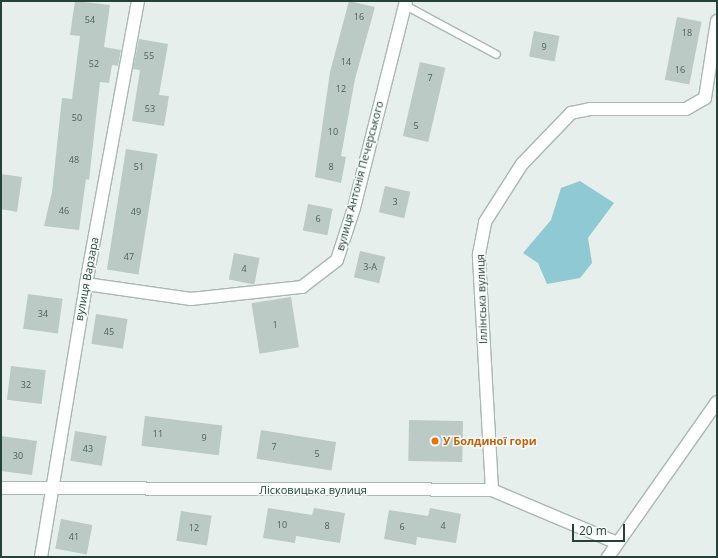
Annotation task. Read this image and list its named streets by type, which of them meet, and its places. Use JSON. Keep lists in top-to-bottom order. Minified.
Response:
{"streets":{"street":["вулиця Антонія Печерського","вулиця Варзара","Іллінська вулиця","Лісковицька вулиця"]},"crossings":[["вулиця Антонія Печерського","вулиця Варзара"],["вулиця Варзара","Лісковицька вулиця"],["Іллінська вулиця","Лісковицька вулиця"]],"places":["У Болдиної гори"],"house_numbers":["16","54","18","9","55","14","52","16","7","12","53","50","5","10","48","51","8","3","46","49","6","47","3-А","4","34","1","45","32","11","9","7","43","5","30","10","8","4","6","12","41"],"scale_bar":"20 m"}
